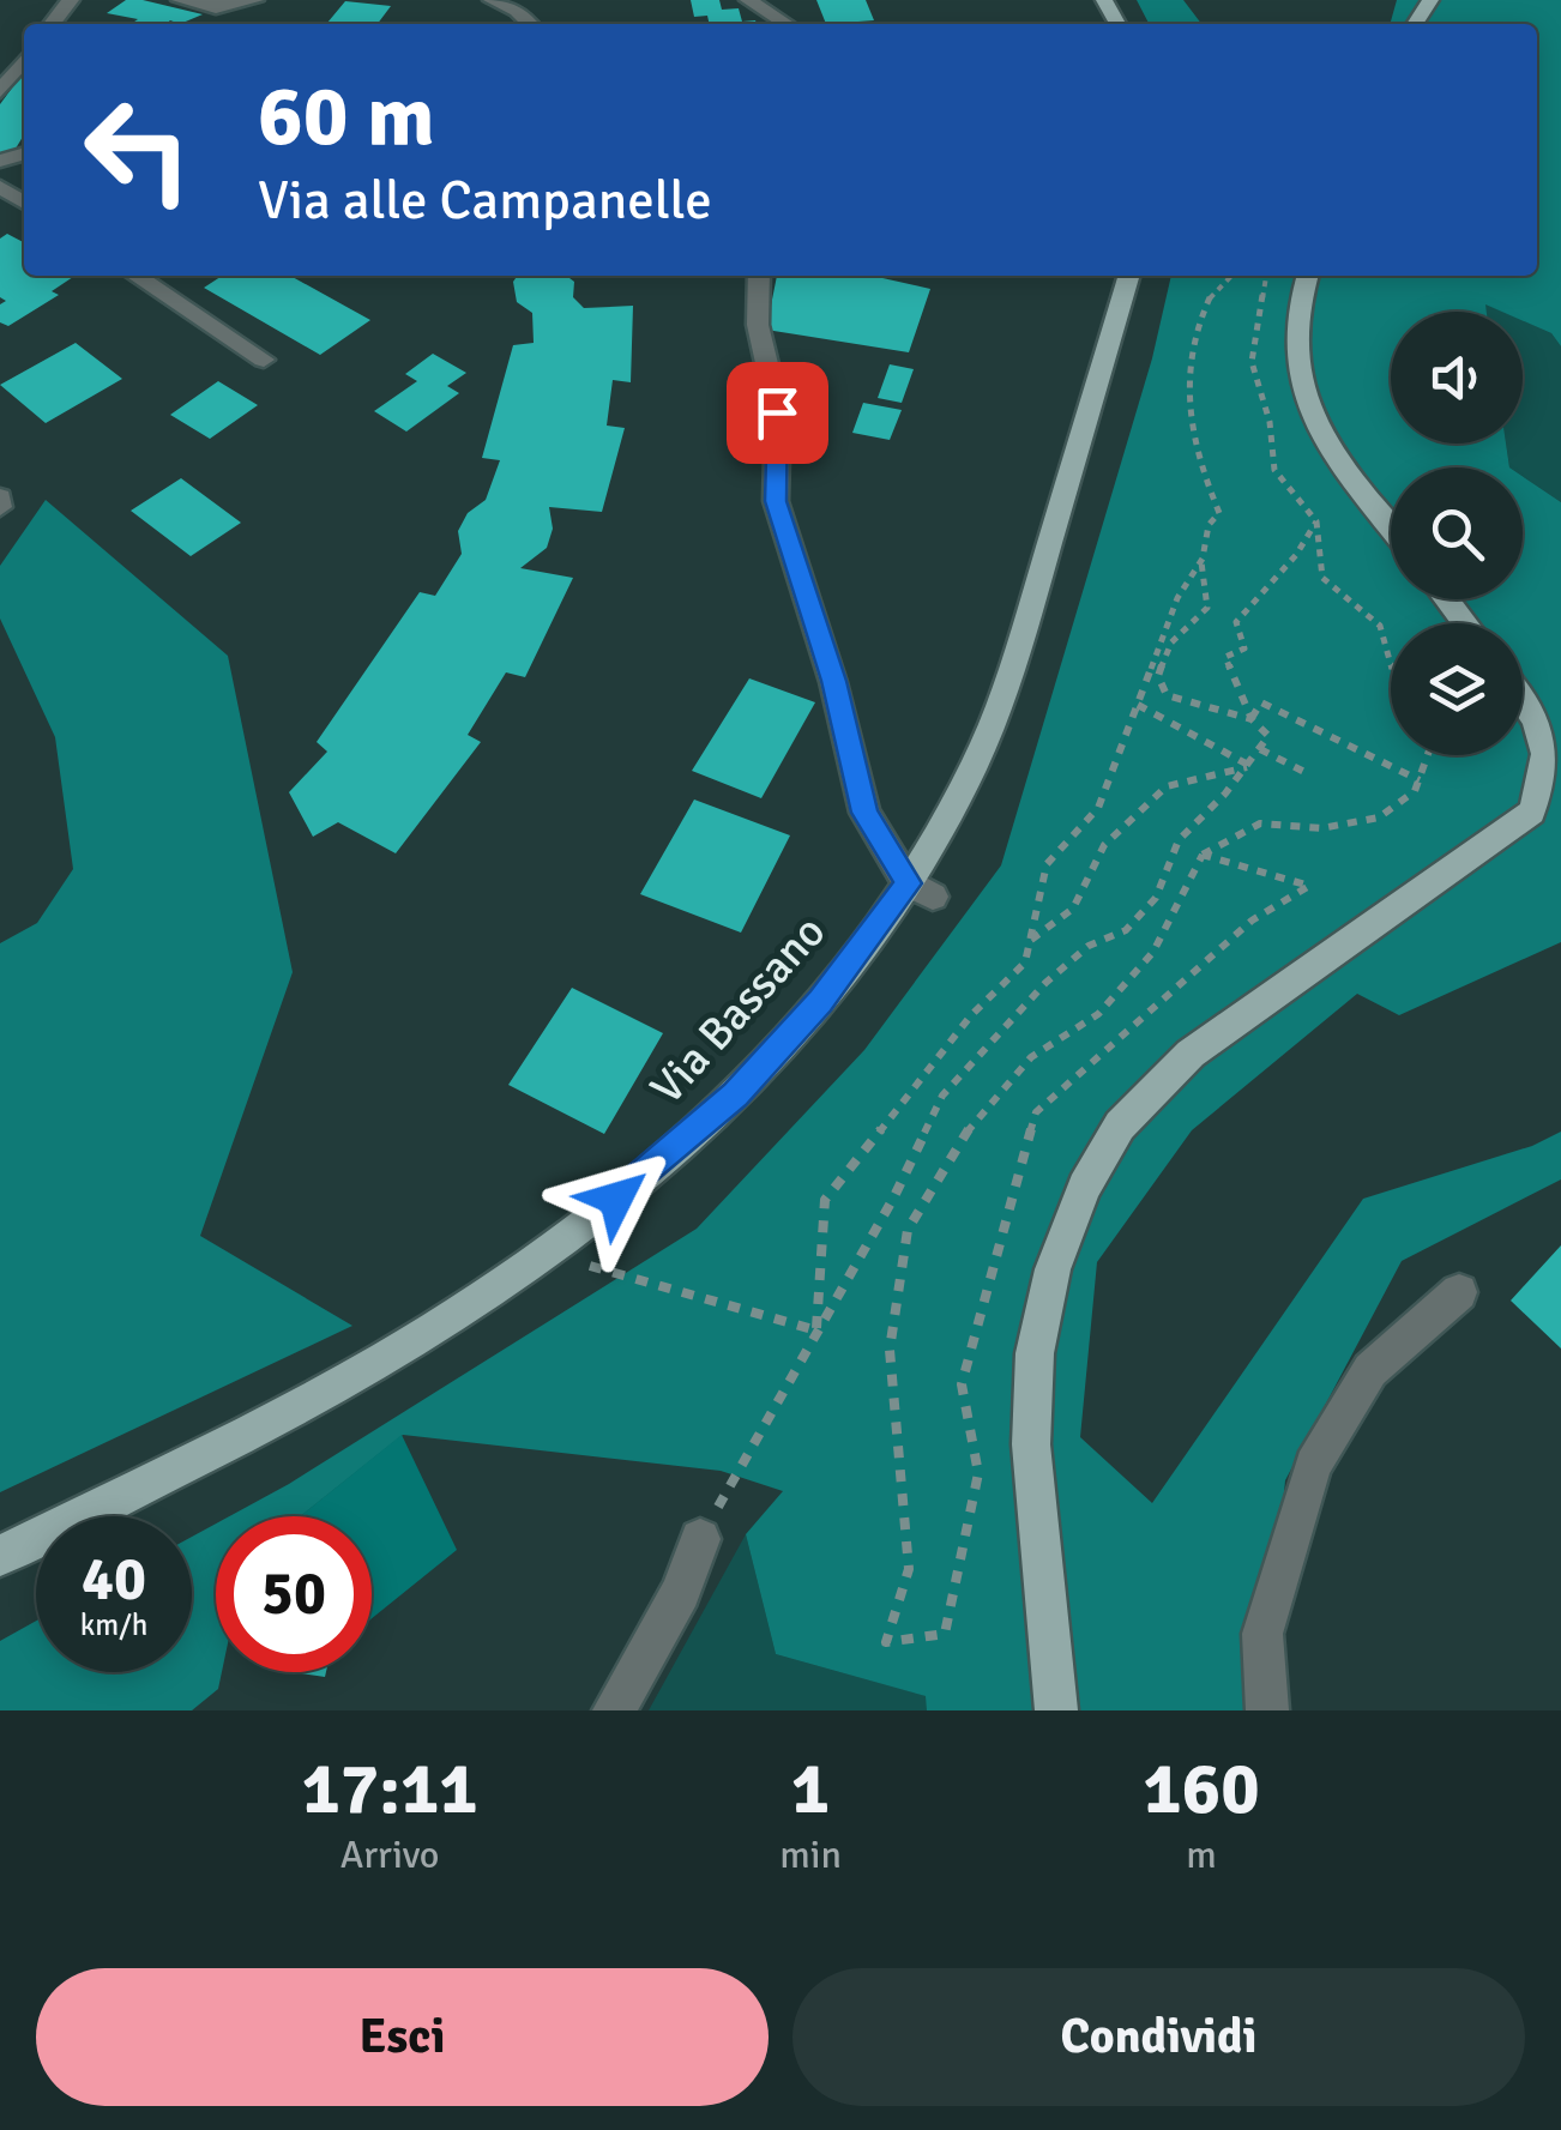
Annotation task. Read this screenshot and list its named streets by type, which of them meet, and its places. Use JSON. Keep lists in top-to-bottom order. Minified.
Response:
{"streets":{"main road":["Via Bassano"]},"page":{"turn":["60 m","Via alle Campanelle"],"speed":"40 km/h","limit":"50","eta":["17:11","Arrivo","1","min","160","m"],"buttons":["Esci","Condividi"]}}
